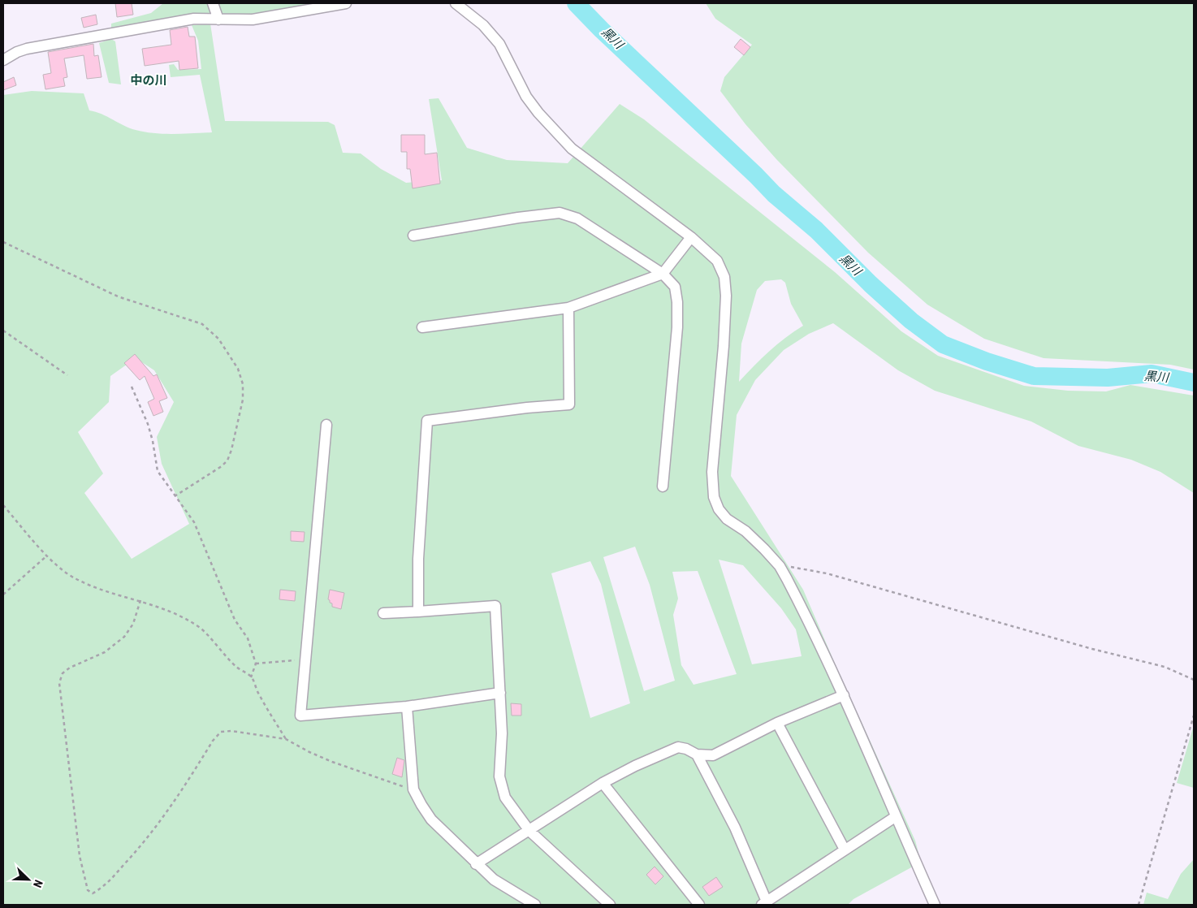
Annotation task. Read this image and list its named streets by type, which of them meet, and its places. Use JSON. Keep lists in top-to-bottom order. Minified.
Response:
{"districts":["中の川"],"water":["黒川"],"north":"bottom right"}
